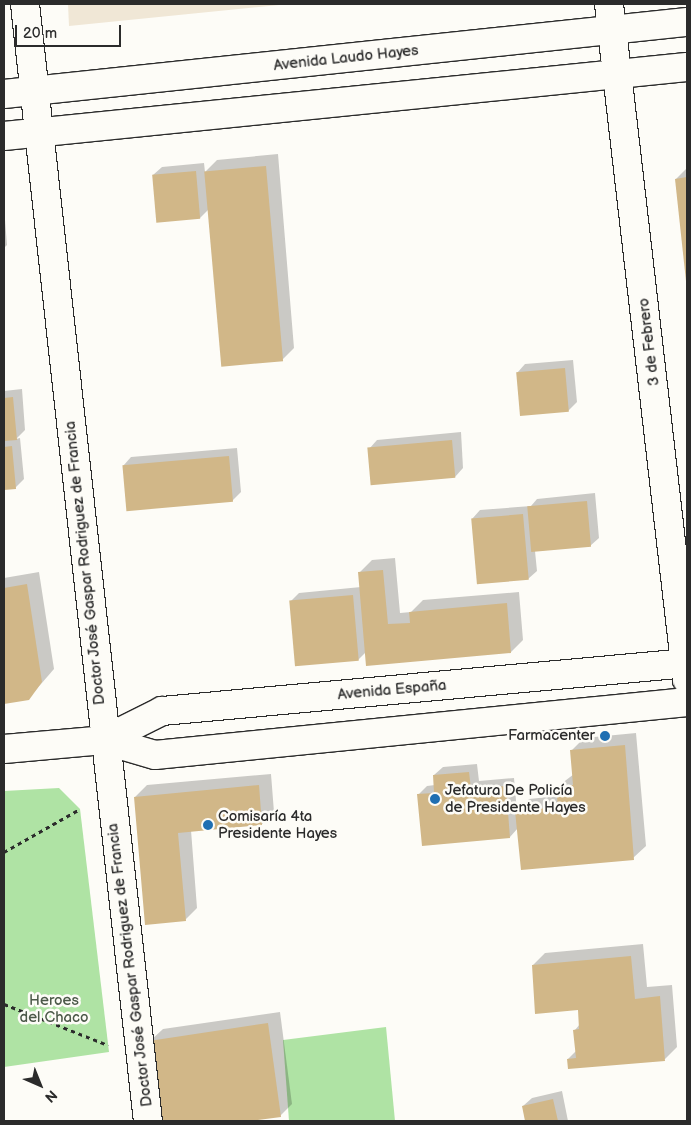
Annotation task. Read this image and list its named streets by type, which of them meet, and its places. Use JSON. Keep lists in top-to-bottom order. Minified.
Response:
{"streets":{"street":["Avenida Laudo Hayes","3 de Febrero","Doctor José Gaspar Rodriguez de Francia","Avenida España"]},"crossings":[["Avenida Laudo Hayes","3 de Febrero"],["Avenida Laudo Hayes","Doctor José Gaspar Rodriguez de Francia"],["3 de Febrero","Avenida España"],["Doctor José Gaspar Rodriguez de Francia","Avenida España"]],"parks":["Heroes del Chaco"],"places":["Farmacenter","Jefatura De Policía de Presidente Hayes","Comisaría 4ta Presidente Hayes"],"scale_bar":"20 m","north":"bottom right"}
